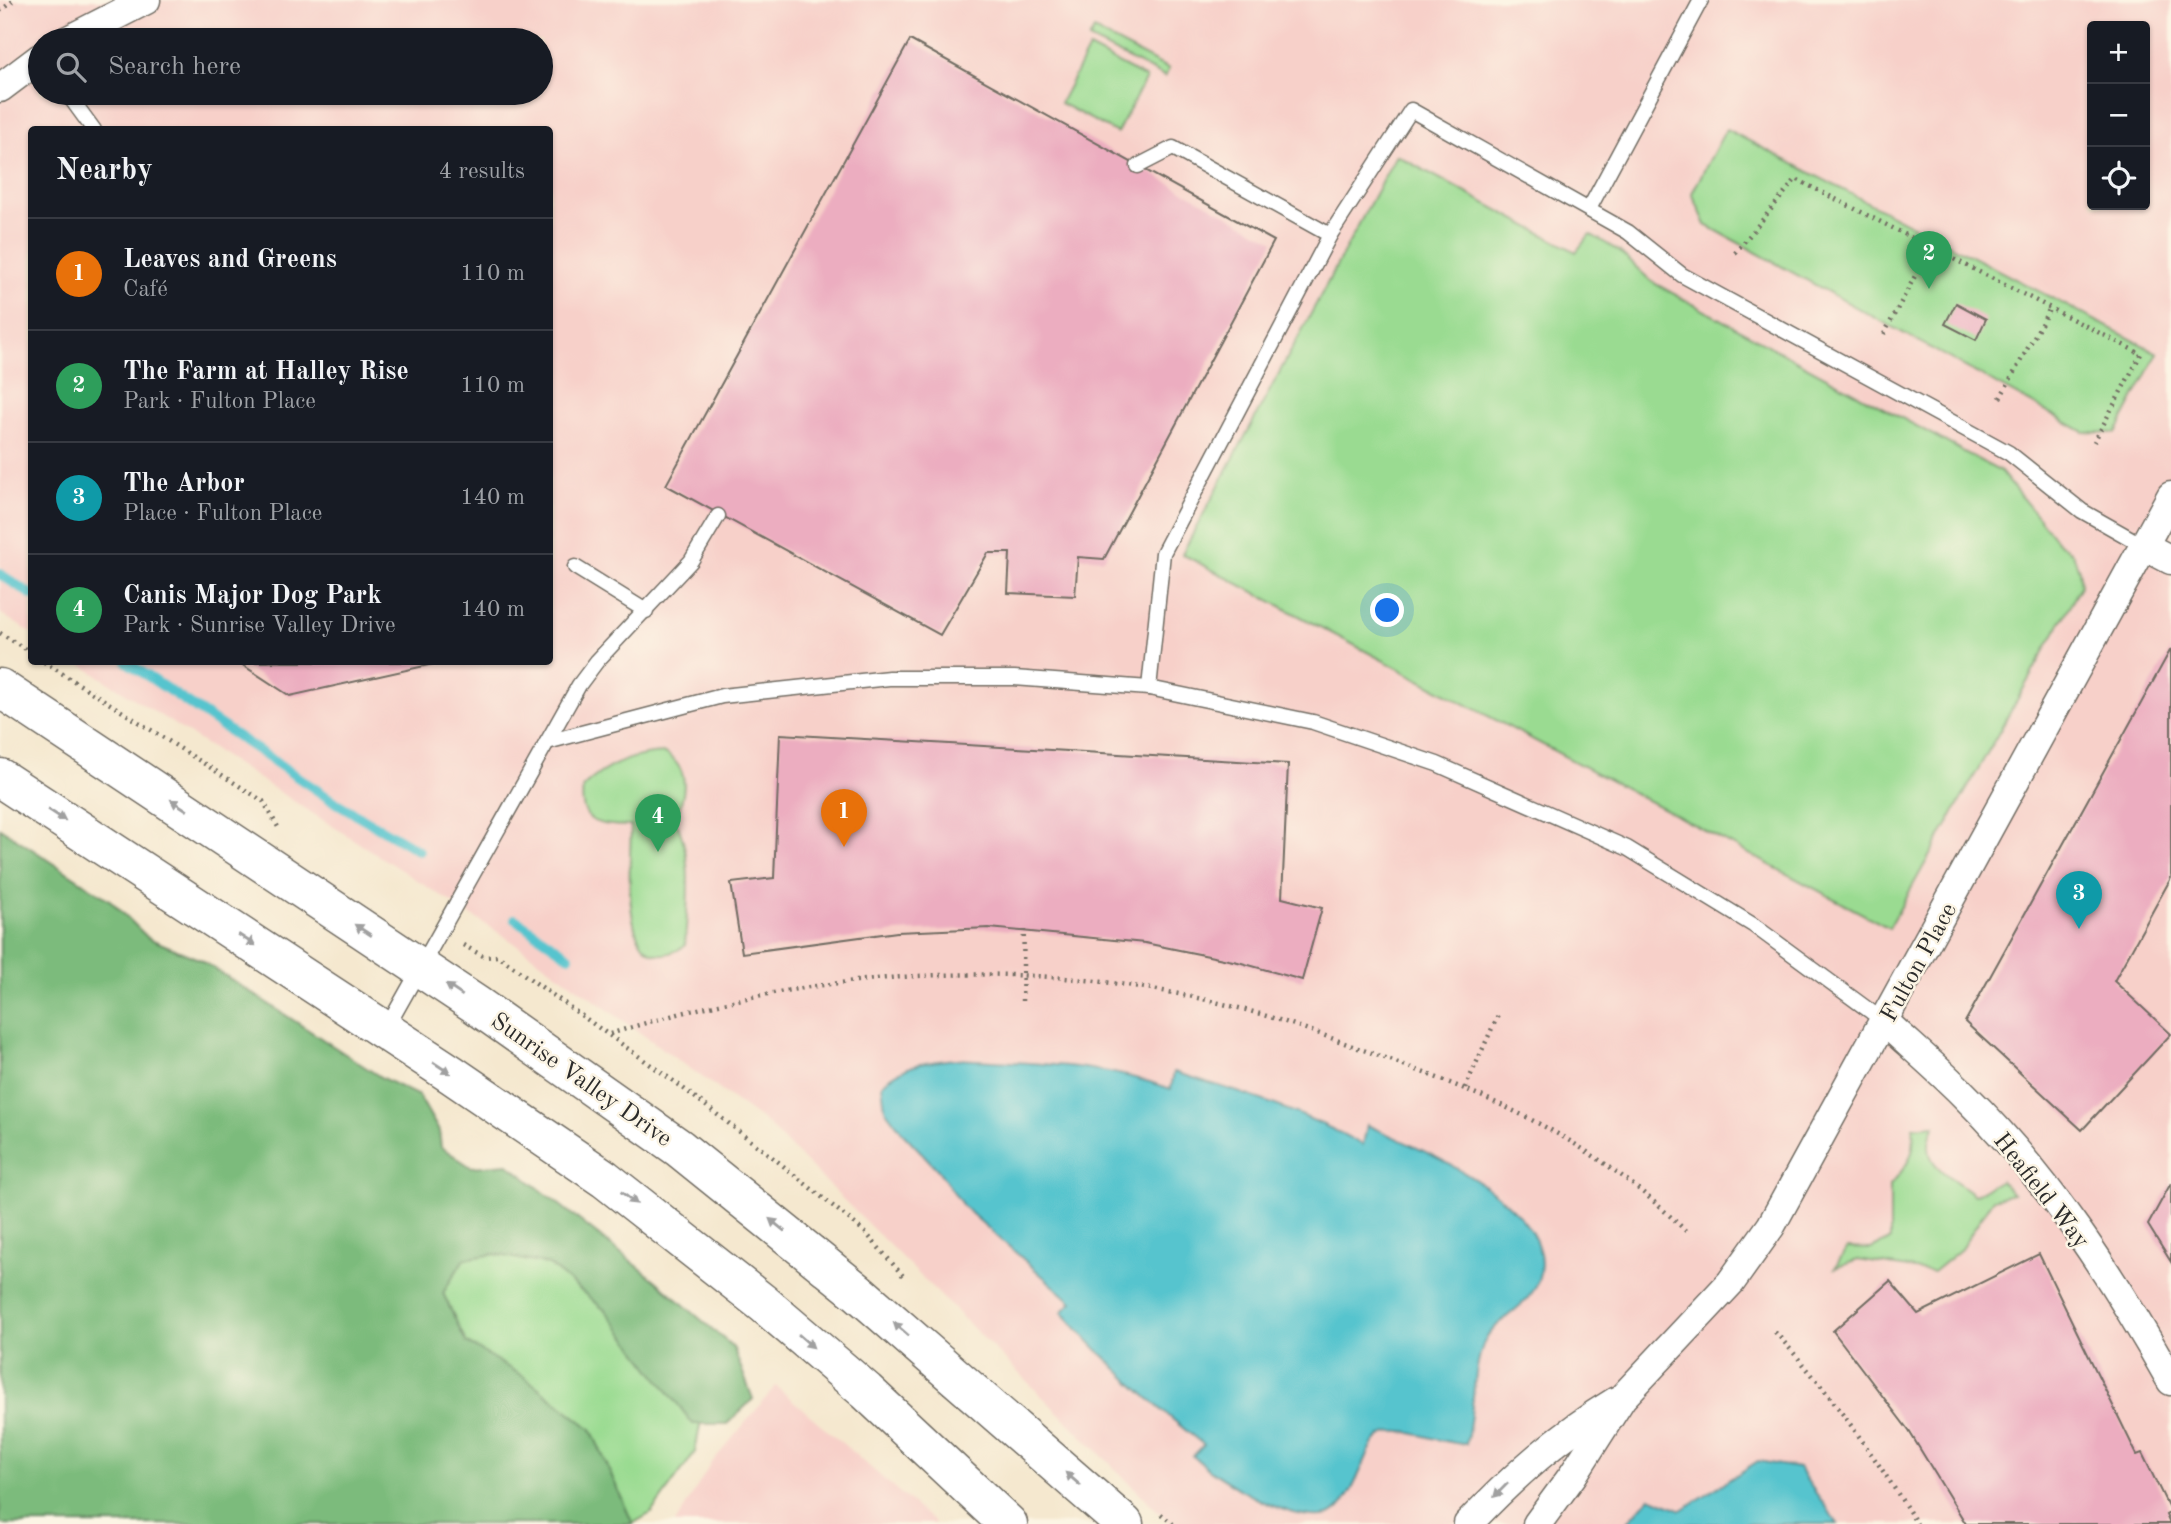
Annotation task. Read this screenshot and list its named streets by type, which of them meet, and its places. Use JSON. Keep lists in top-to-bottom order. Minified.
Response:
{"streets":{"main road":["Sunrise Valley Drive"],"street":["Fulton Place","Heafield Way"]},"crossings":[["Fulton Place","Heafield Way"]],"page":{"map_buttons":["+","−"],"search":"Search here","heading":["Nearby","4 results"],"list":[{"mark":"1","name":"Leaves and Greens","note":"Café","value":"110 m"},{"mark":"2","name":"The Farm at Halley Rise","note":"Park · Fulton Place","value":"110 m"},{"mark":"3","name":"The Arbor","note":"Place · Fulton Place","value":"140 m"},{"mark":"4","name":"Canis Major Dog Park","note":"Park · Sunrise Valley Drive","value":"140 m"}],"pins":["2","1","4","3"]}}
